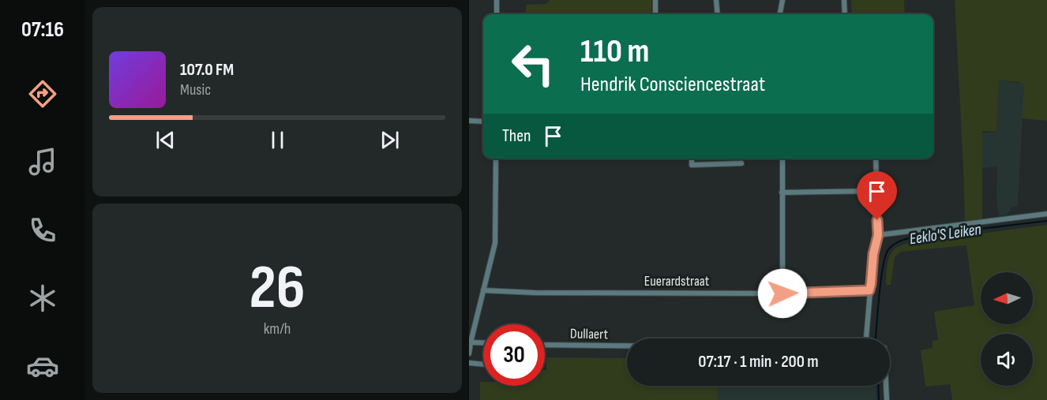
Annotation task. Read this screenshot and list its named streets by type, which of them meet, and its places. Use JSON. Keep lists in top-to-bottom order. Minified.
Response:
{"streets":{"street":["Euerardstraat","Dullaert"]},"water":["Eeklo'S Leiken"],"north":"left","page":{"tabs":"07:16","turn":["110 m","Hendrik Consciencestraat"],"song":["107.0 FM","Music"],"then":"Then","tile":["26","km/h"],"limit":"30","trip":"07:17 · 1 min · 200 m"}}
